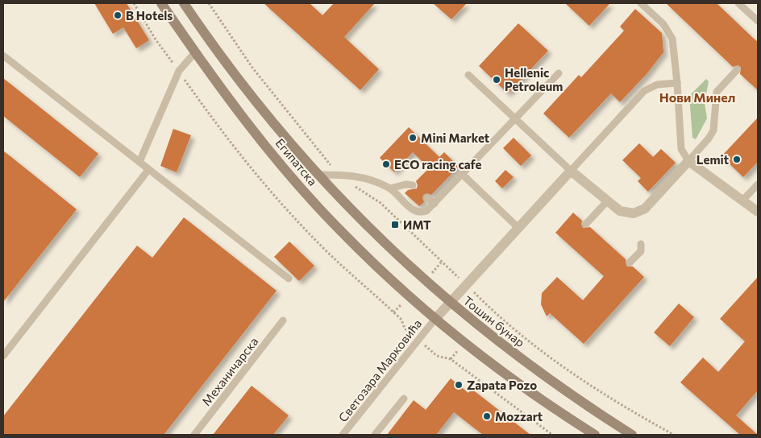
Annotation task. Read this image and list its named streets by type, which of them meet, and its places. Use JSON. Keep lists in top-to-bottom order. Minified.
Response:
{"streets":{"main road":["Египатска","Тошин бунар"],"lane":["Светозара Марковића","Механичарска"]},"crossings":[["Египатска","Тошин бунар"],["Египатска","Светозара Марковића"]],"districts":["Нови Минел"],"places":{"other":["B Hotels","Hellenic Petroleum","Mini Market","Lemit","ECO racing cafe","Zapata Pozo","Mozzart"],"transit":["ИМТ"]}}
